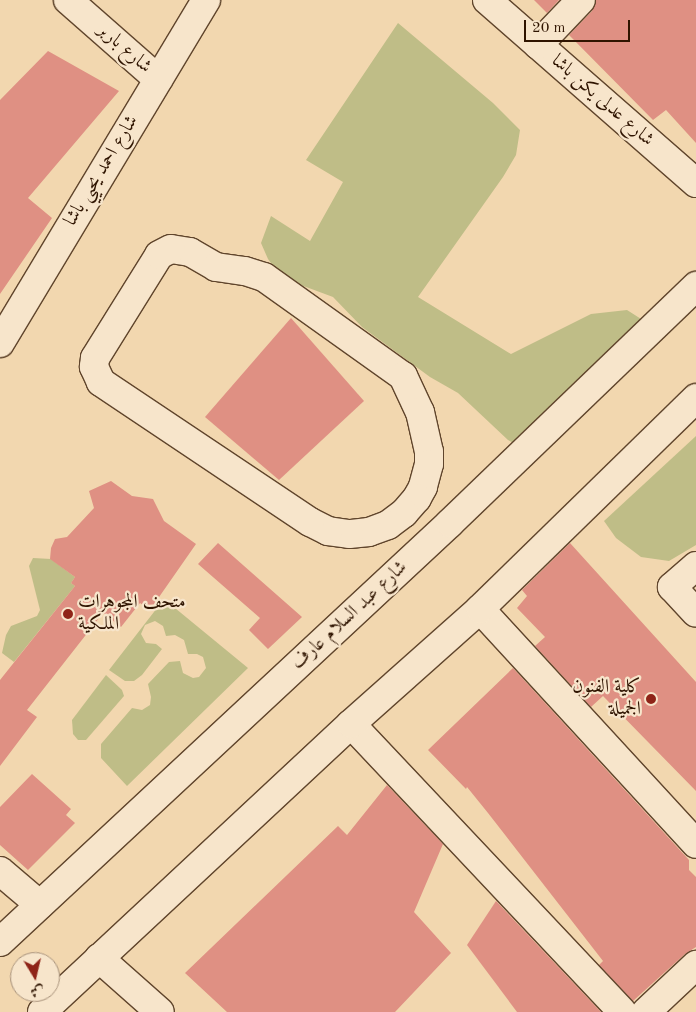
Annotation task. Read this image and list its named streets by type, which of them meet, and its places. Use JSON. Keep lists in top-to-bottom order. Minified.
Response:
{"streets":{"street":["شارع باربر","شارع عدلى يكن باشا","شارع احمد يحيي باشا","شارع عبد السلام عارف"]},"crossings":[["شارع باربر","شارع احمد يحيي باشا"]],"places":["متحف المجوهرات الملكية","كلية الفنون الجميلة"],"scale_bar":"20 m","north":"bottom"}
